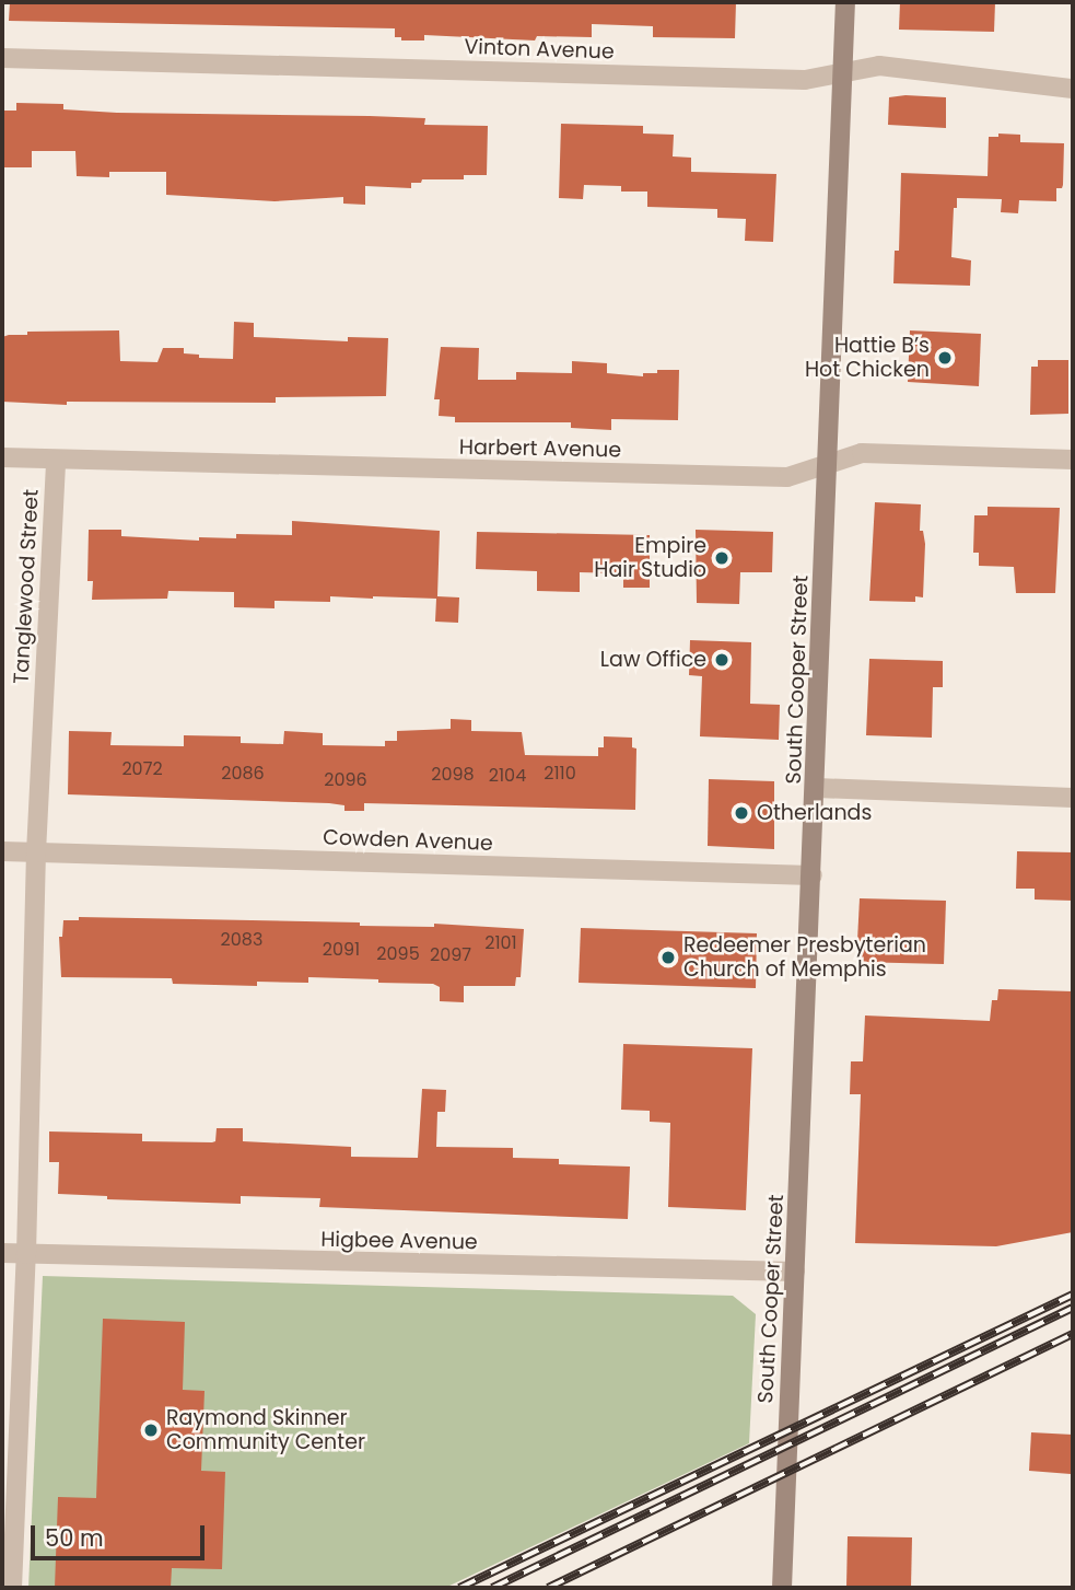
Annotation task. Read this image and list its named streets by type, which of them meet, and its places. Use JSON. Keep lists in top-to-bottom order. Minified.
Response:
{"streets":{"main road":["South Cooper Street"],"street":["Vinton Avenue","Harbert Avenue","Tanglewood Street","Cowden Avenue","Higbee Avenue"]},"crossings":[["Vinton Avenue","South Cooper Street"],["Harbert Avenue","Tanglewood Street"],["Harbert Avenue","South Cooper Street"],["Tanglewood Street","Cowden Avenue"],["Tanglewood Street","Higbee Avenue"],["South Cooper Street","Cowden Avenue"],["South Cooper Street","Higbee Avenue"]],"places":["Hattie B’s Hot Chicken","Empire Hair Studio","Law Office","Otherlands","Redeemer Presbyterian Church of Memphis","Raymond Skinner Community Center"],"house_numbers":["2072","2086","2110","2098","2104","2096","2083","2101","2091","2095","2097"],"scale_bar":"50 m"}
